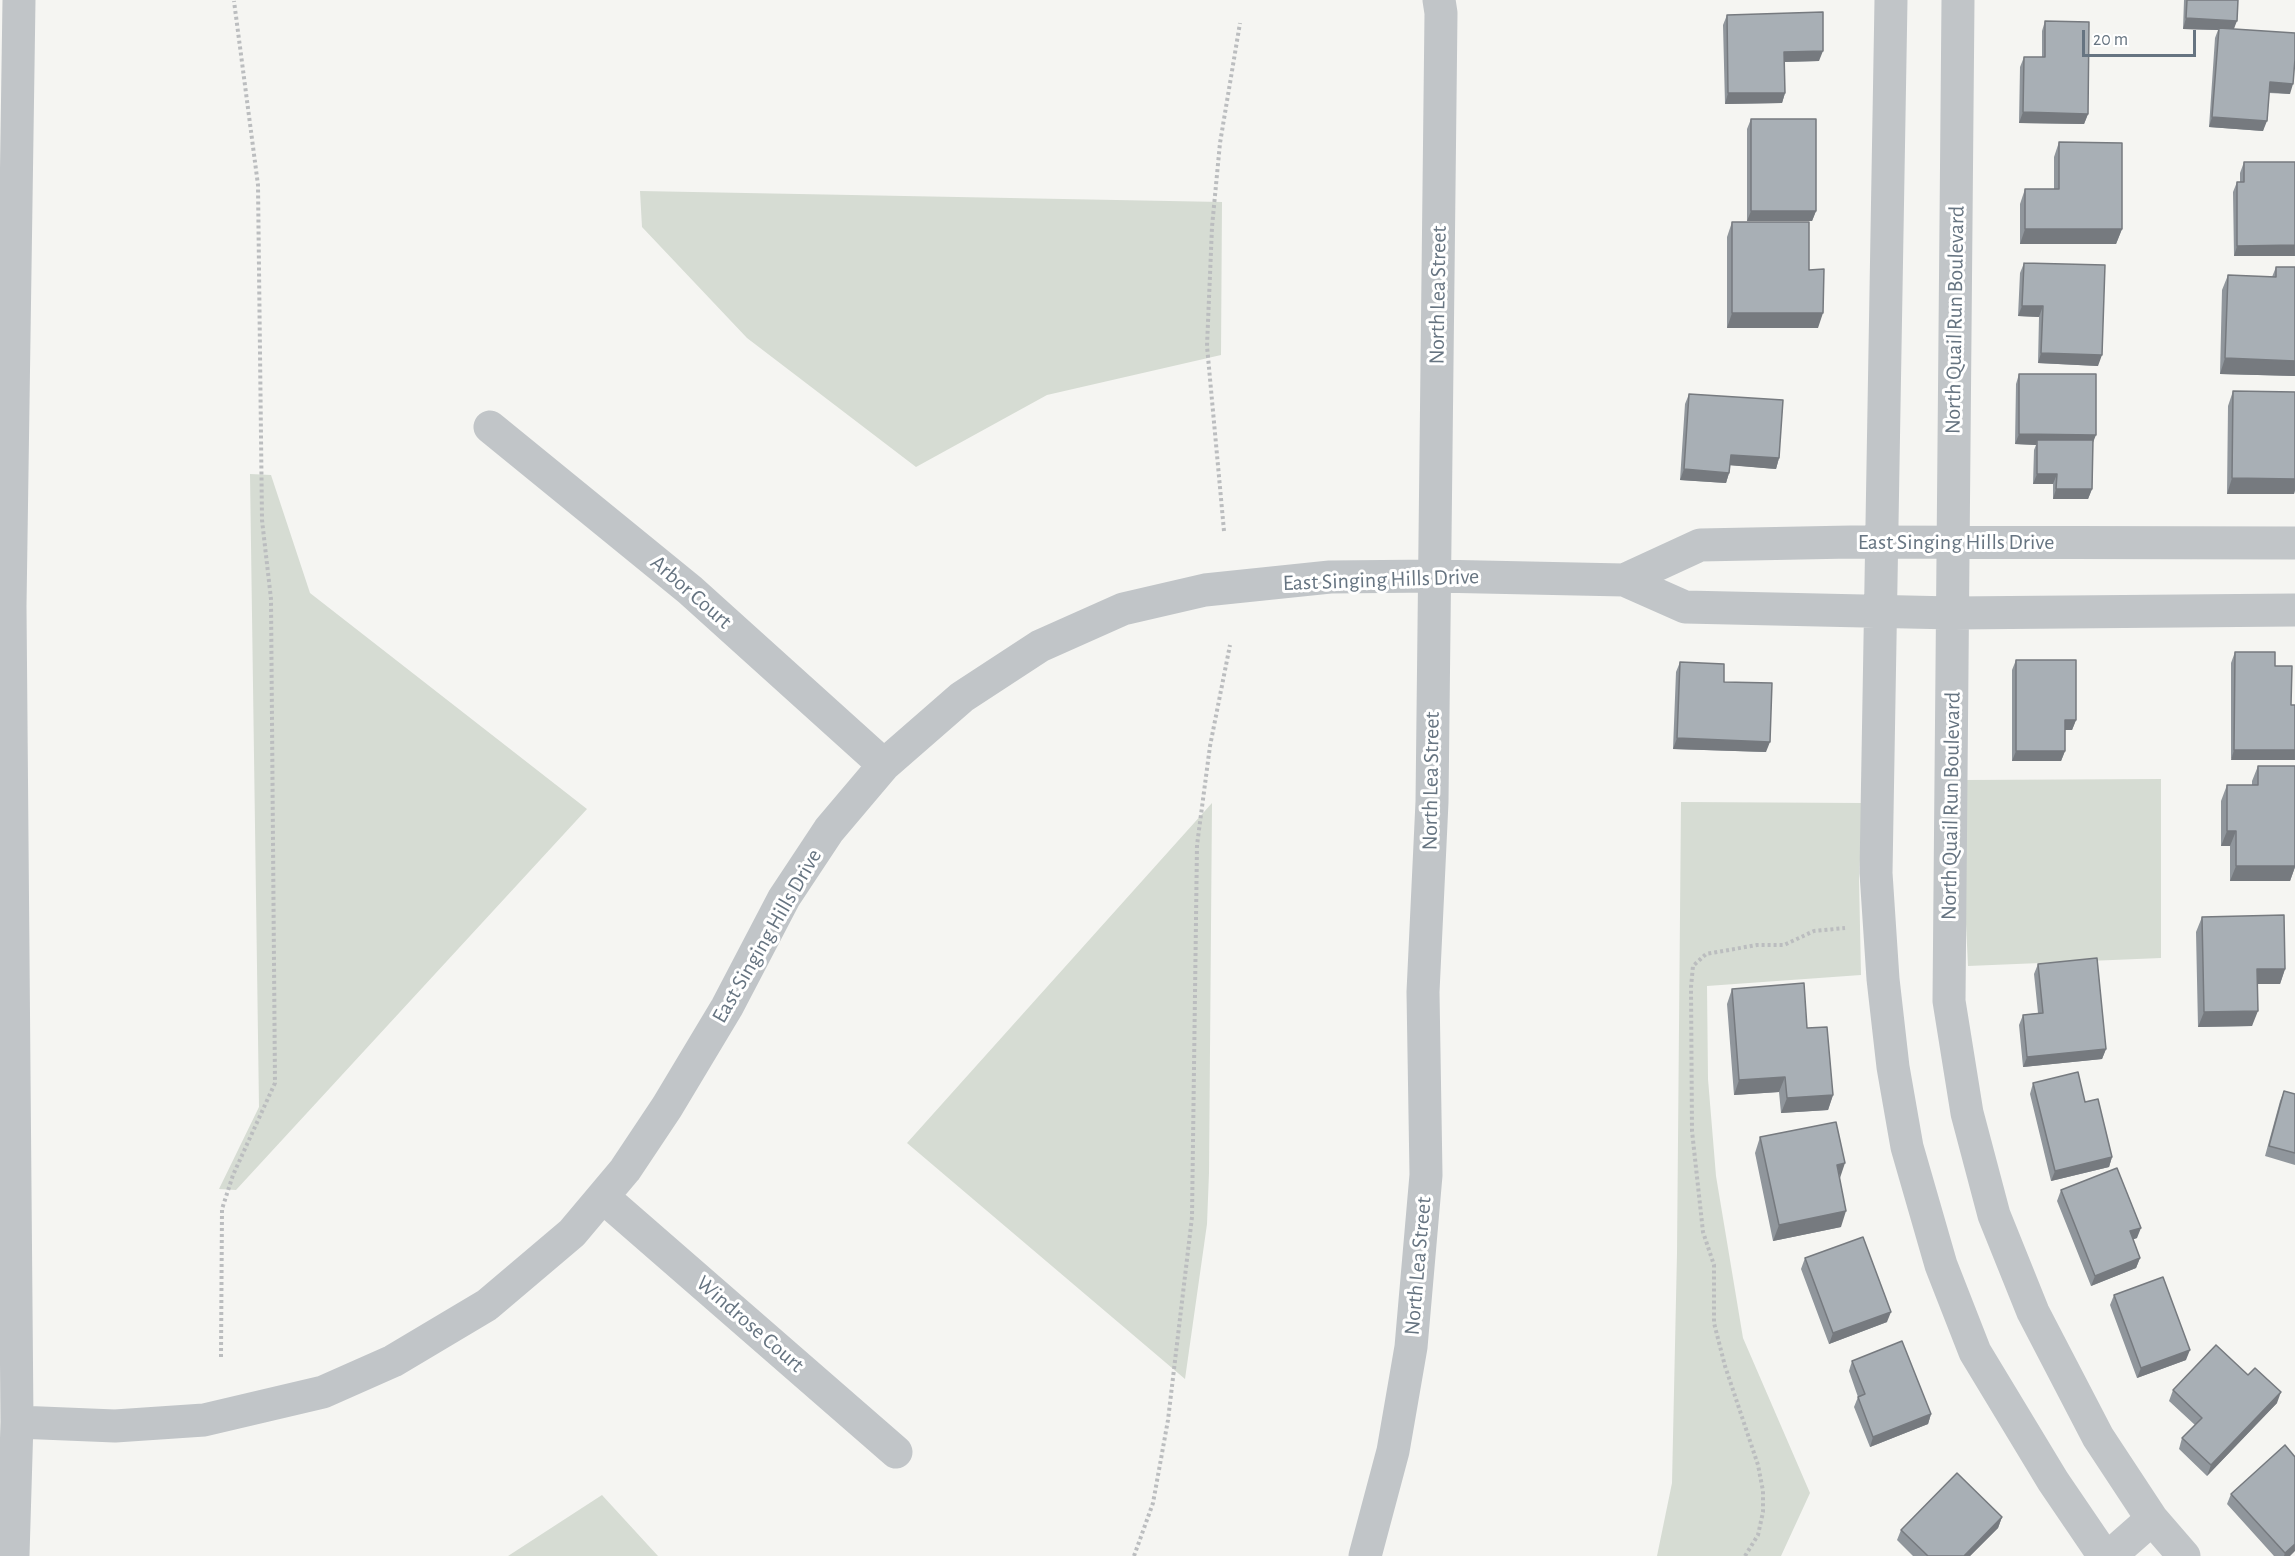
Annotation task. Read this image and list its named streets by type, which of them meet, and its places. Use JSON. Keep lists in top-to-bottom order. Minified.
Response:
{"streets":{"street":["North Lea Street","North Quail Run Boulevard","East Singing Hills Drive","Arbor Court","Windrose Court"]},"crossings":[["North Lea Street","East Singing Hills Drive"],["North Quail Run Boulevard","East Singing Hills Drive"],["East Singing Hills Drive","Arbor Court"],["East Singing Hills Drive","Windrose Court"]],"scale_bar":"20 m"}
